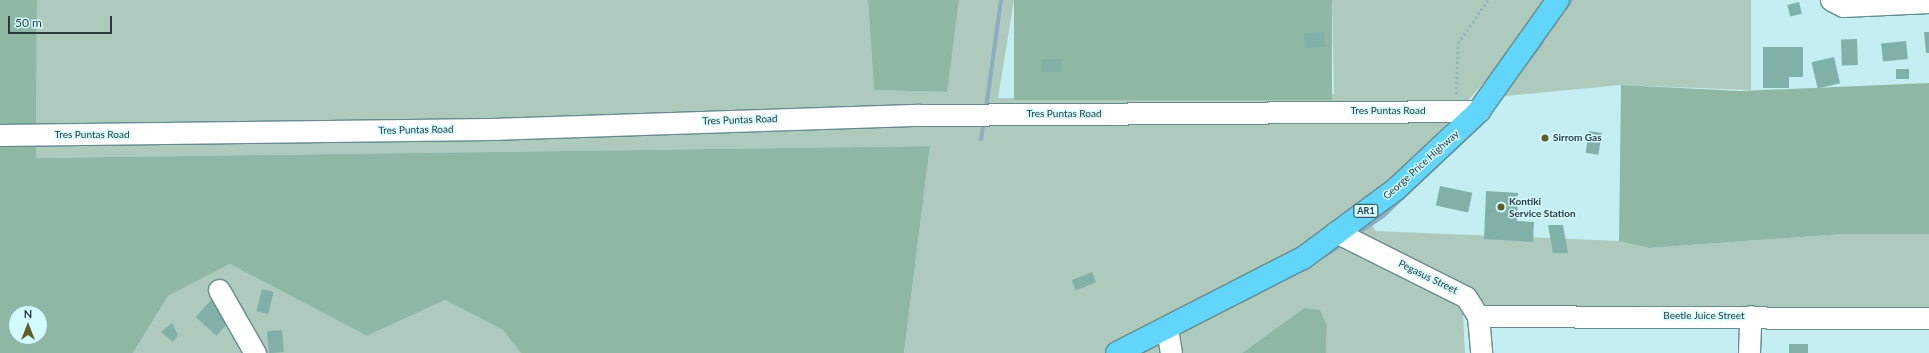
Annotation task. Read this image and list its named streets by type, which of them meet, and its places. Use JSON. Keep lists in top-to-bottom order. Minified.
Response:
{"streets":{"highway":["George Price Highway","AR1"],"street":["Tres Puntas Road","Pegasus Street","Beetle Juice Street"]},"crossings":[["Tres Puntas Road","George Price Highway"],["George Price Highway","Pegasus Street"],["Pegasus Street","Beetle Juice Street"]],"places":["Sirrom Gas","Kontiki Service Station"],"scale_bar":"50 m","north":"top"}
